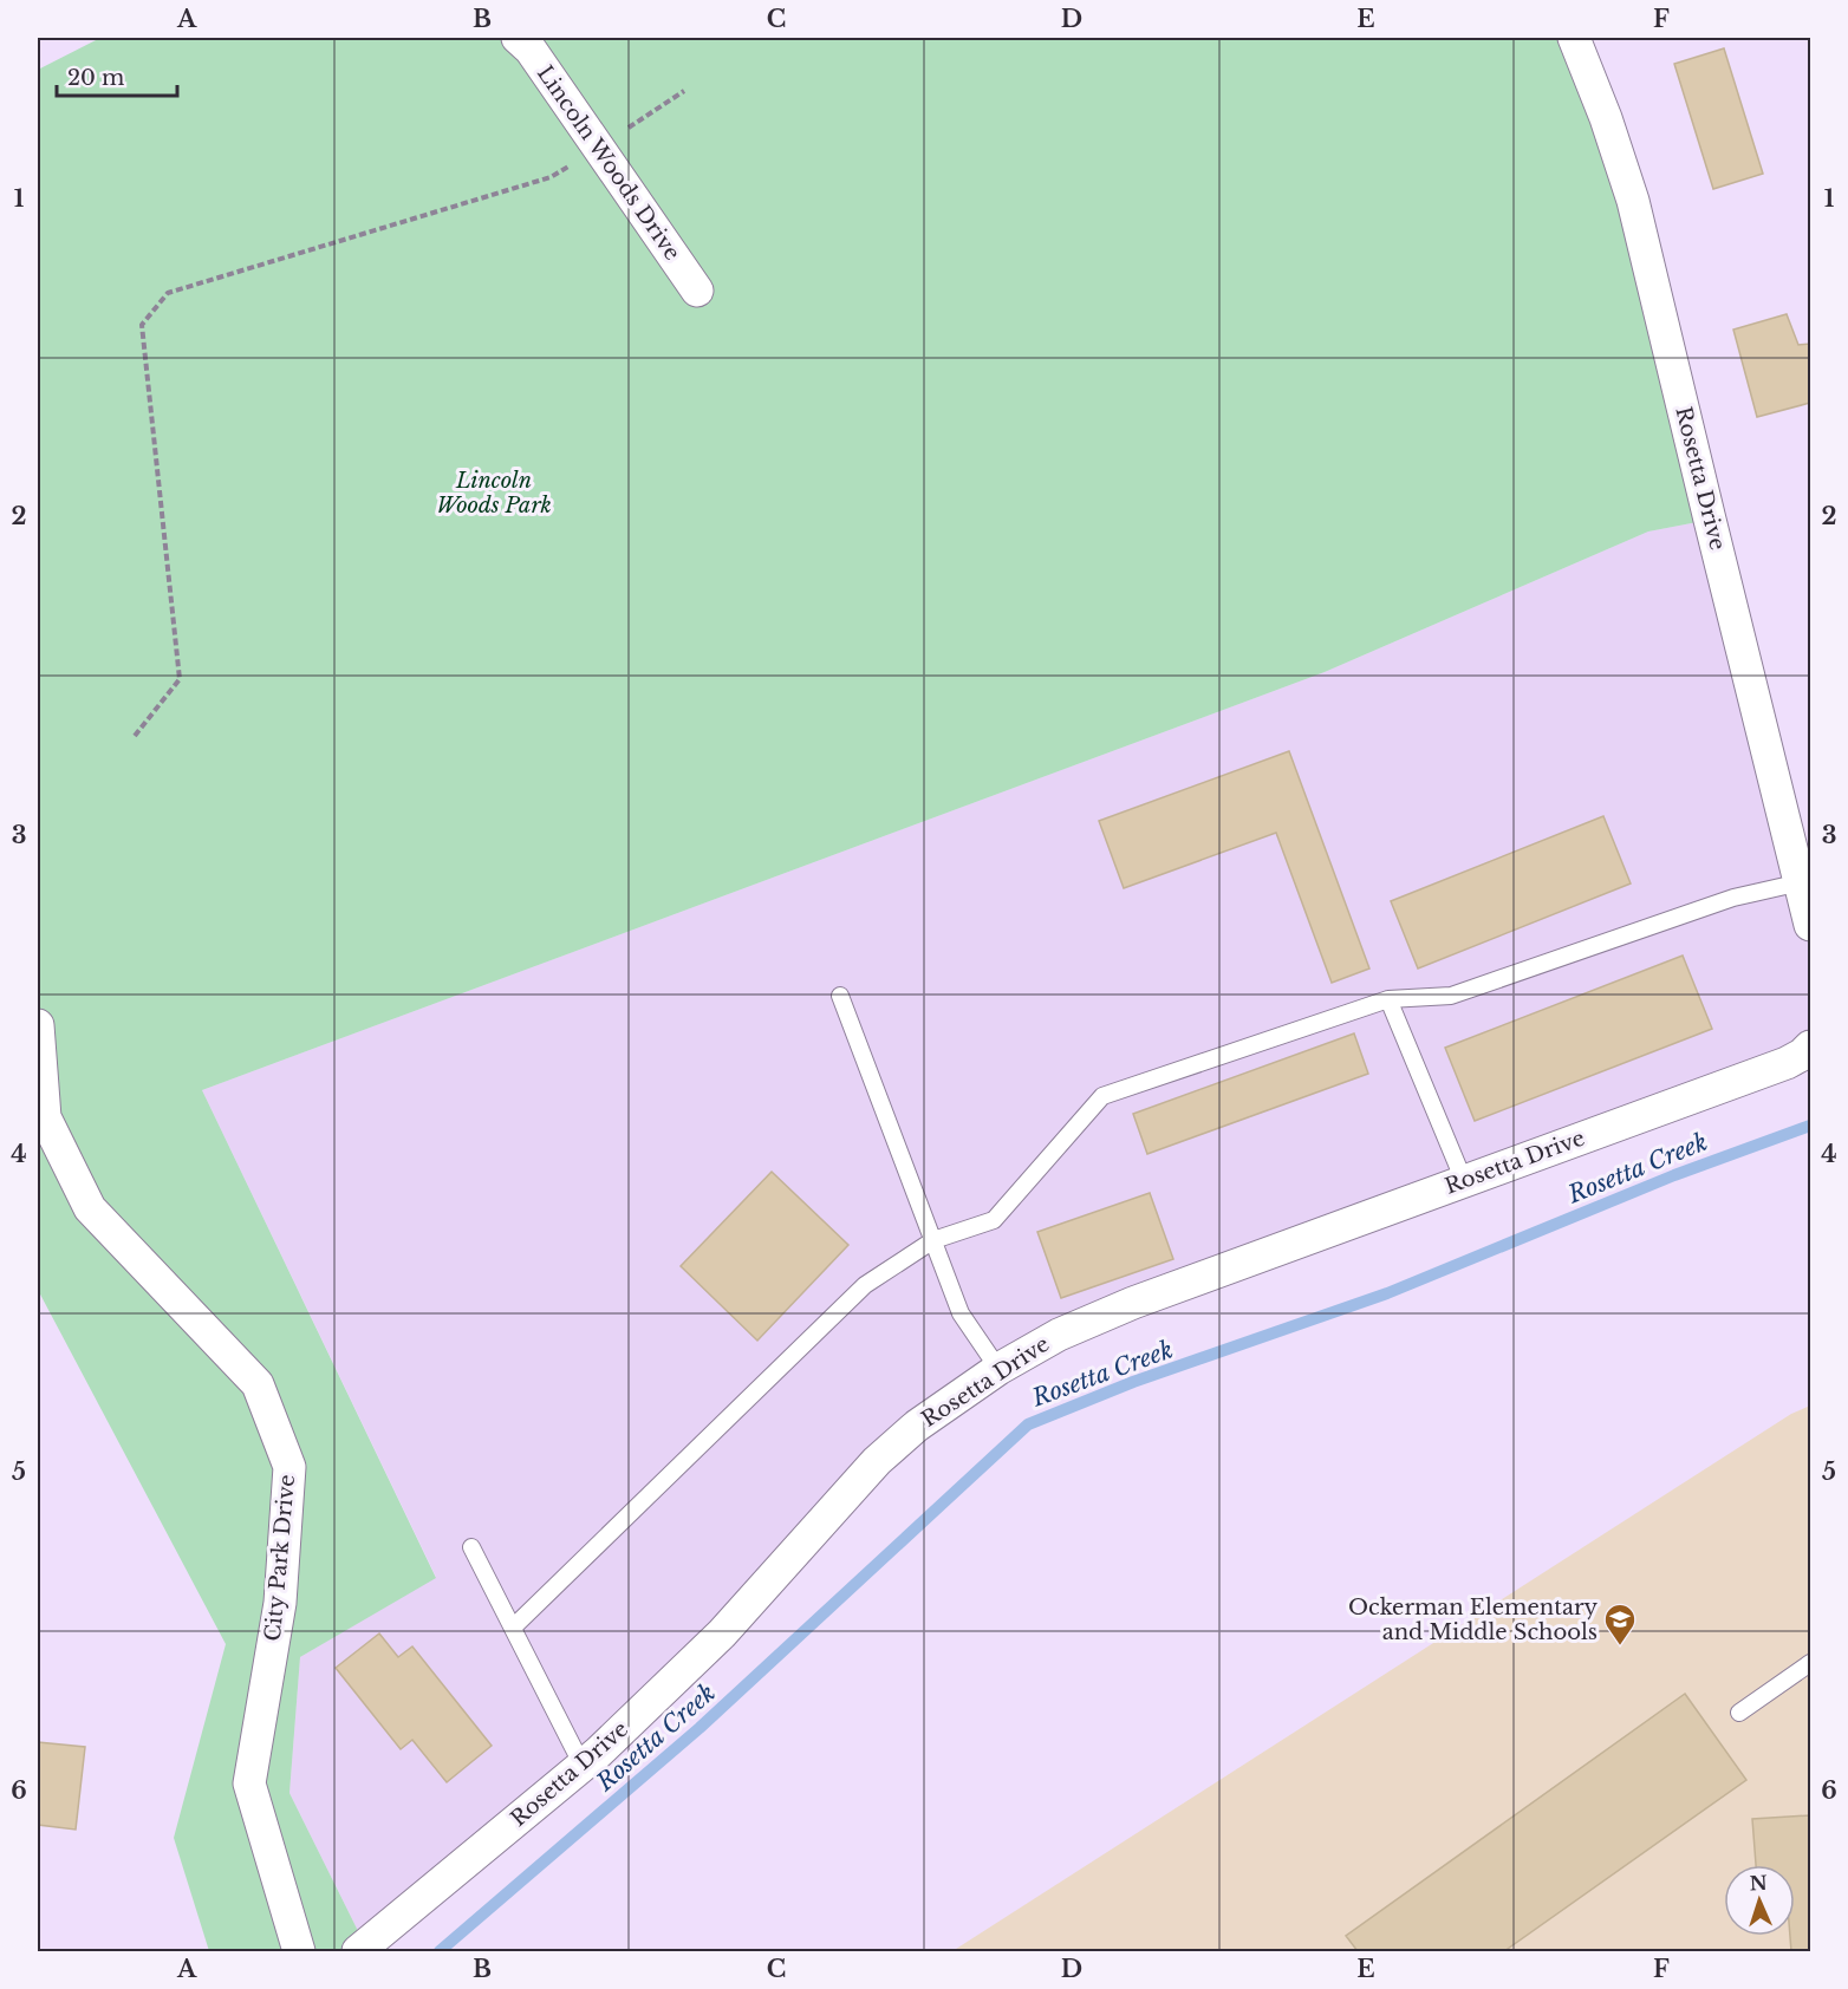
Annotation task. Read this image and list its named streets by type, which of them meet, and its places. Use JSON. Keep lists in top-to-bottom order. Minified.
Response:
{"streets":{"street":["Lincoln Woods Drive","Rosetta Drive","City Park Drive"]},"water":["Rosetta Creek"],"parks":["Lincoln Woods Park"],"places":{"school or university":["Ockerman Elementary and Middle Schools"]},"scale_bar":"20 m","north":"top","grid":{"columns":["A","B","C","D","E","F"],"rows":["1","2","3","4","5","6"]}}
